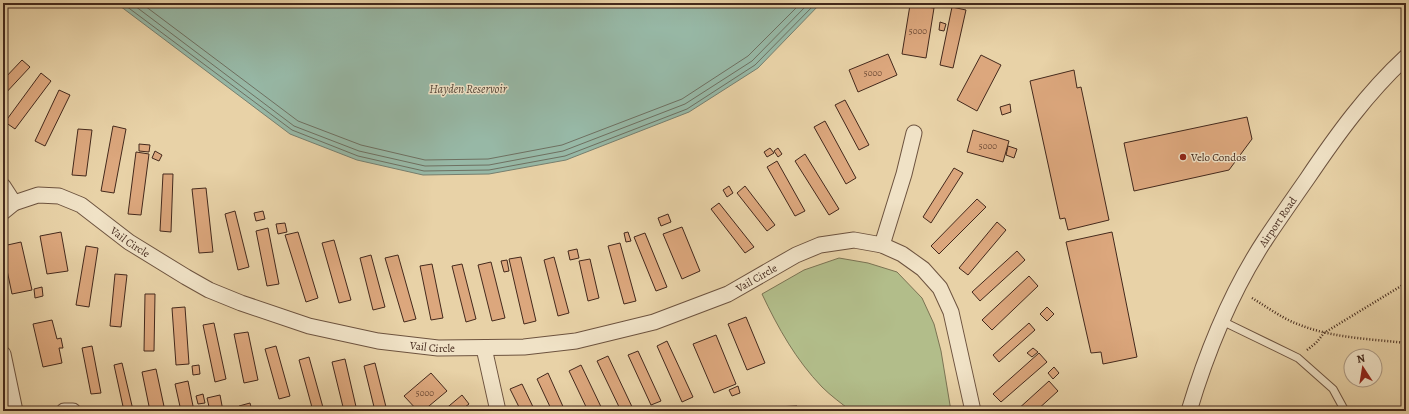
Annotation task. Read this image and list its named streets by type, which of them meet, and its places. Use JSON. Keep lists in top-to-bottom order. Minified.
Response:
{"streets":{"street":["Airport Road","Vail Circle"]},"water":["Hayden Reservoir"],"places":["Velo Condos"],"house_numbers":["5000","5000","5000","5000"],"north":"top"}
